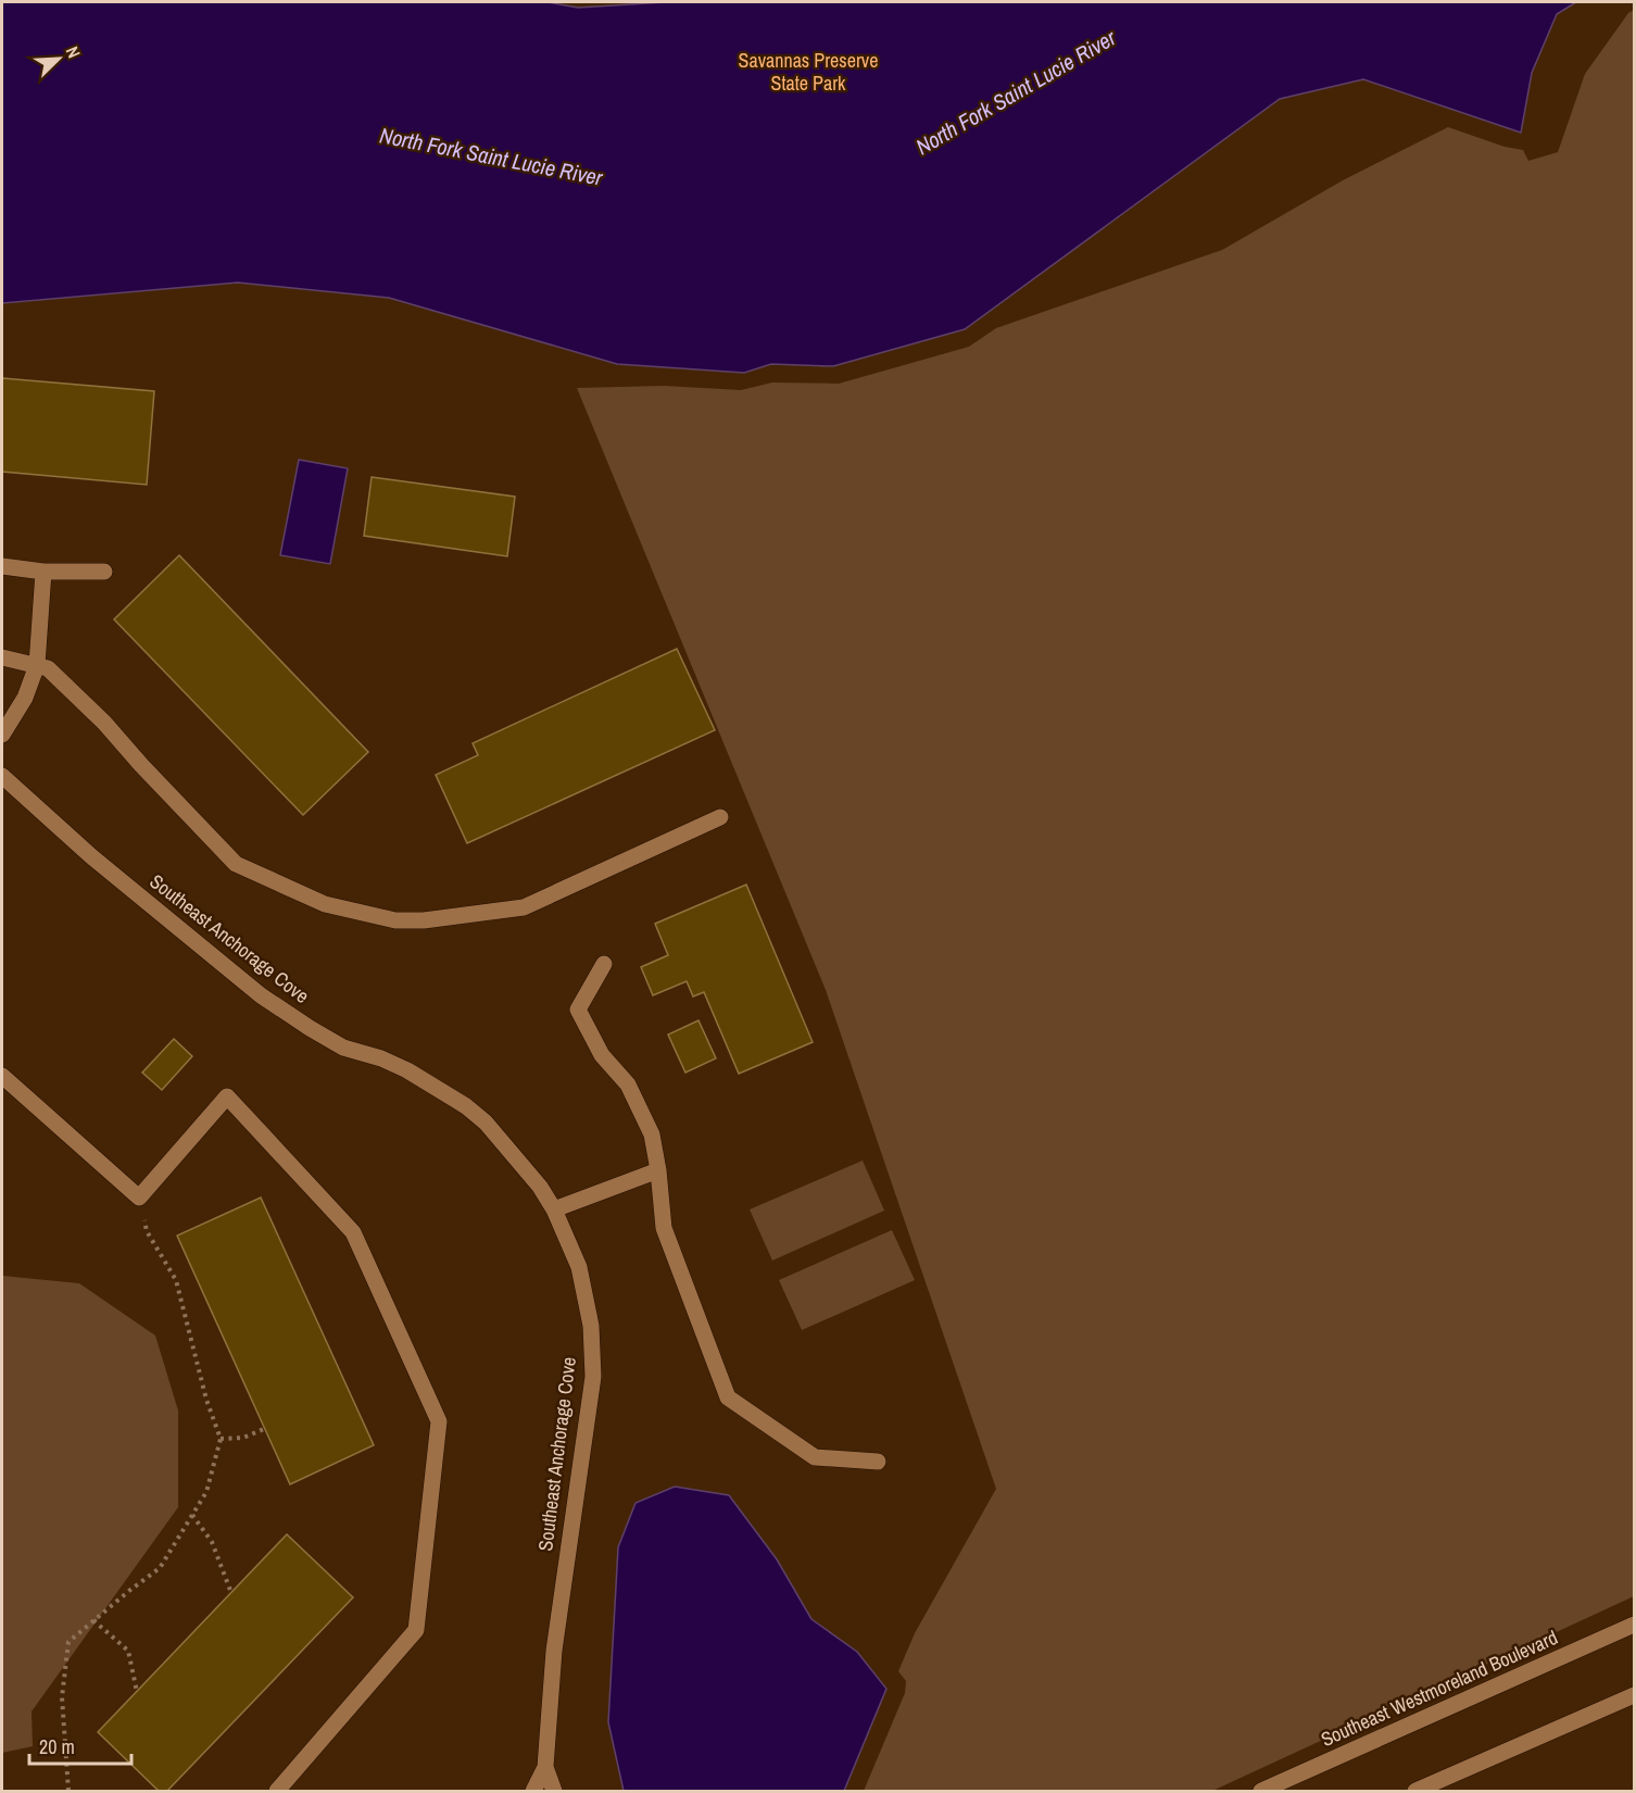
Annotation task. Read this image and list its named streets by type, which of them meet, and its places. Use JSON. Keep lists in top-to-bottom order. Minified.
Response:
{"streets":{"street":["Southeast Anchorage Cove","Southeast Westmoreland Boulevard"]},"water":["North Fork Saint Lucie River"],"parks":["Savannas Preserve State Park"],"scale_bar":"20 m","north":"top right"}
